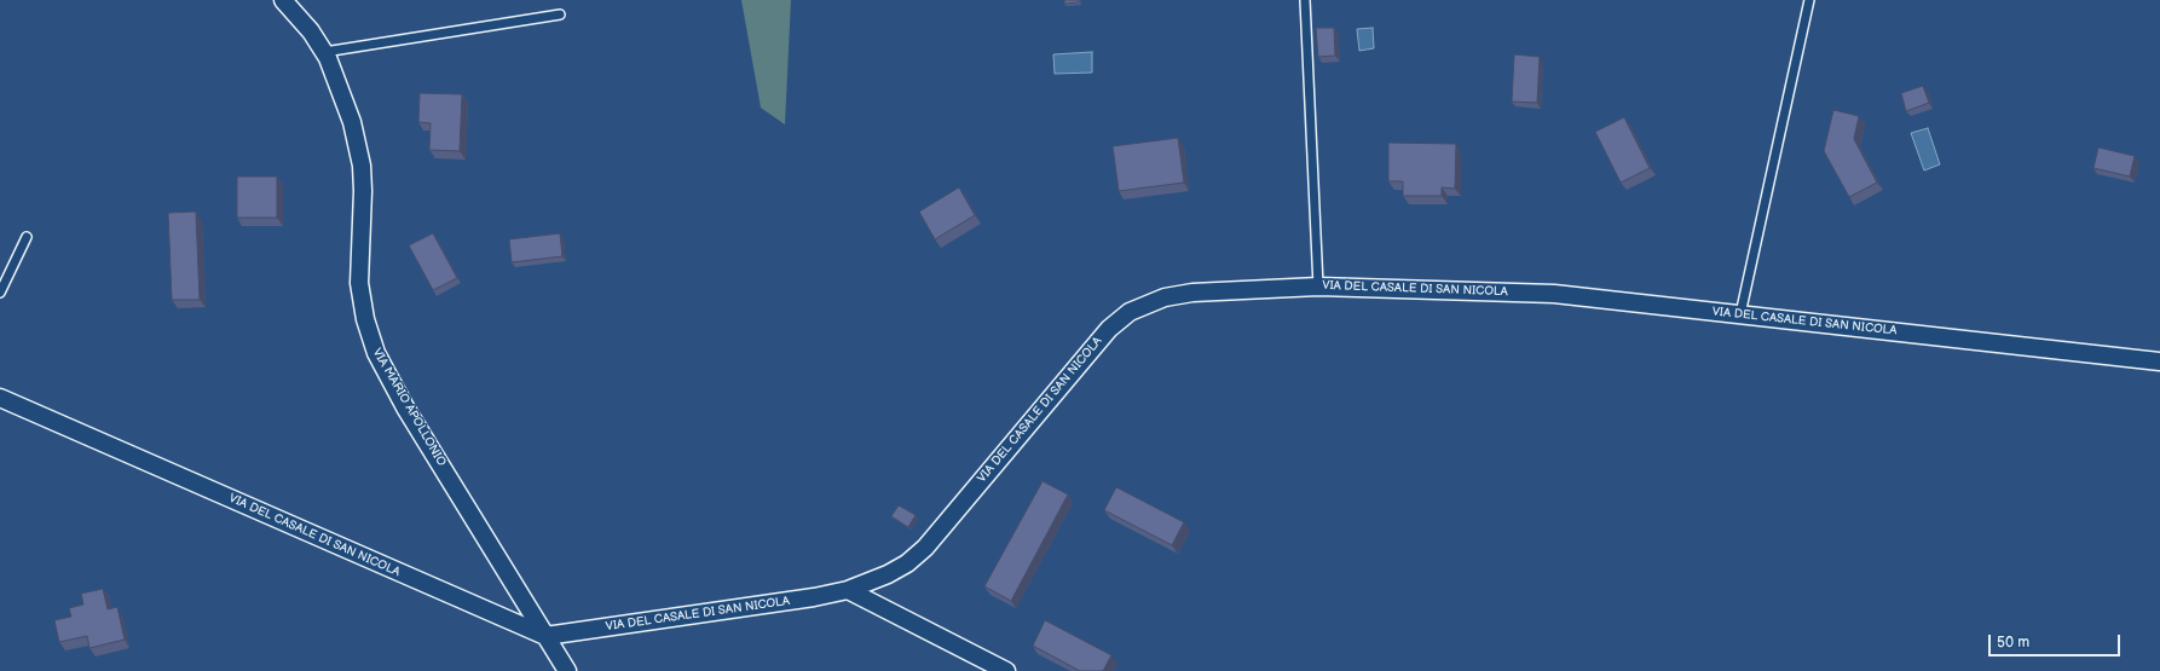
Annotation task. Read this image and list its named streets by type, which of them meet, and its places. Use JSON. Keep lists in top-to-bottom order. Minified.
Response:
{"streets":{"street":["VIA DEL CASALE DI SAN NICOLA","VIA MARIO APOLLONIO"]},"crossings":[["VIA DEL CASALE DI SAN NICOLA","VIA MARIO APOLLONIO"]],"scale_bar":"50 m"}
